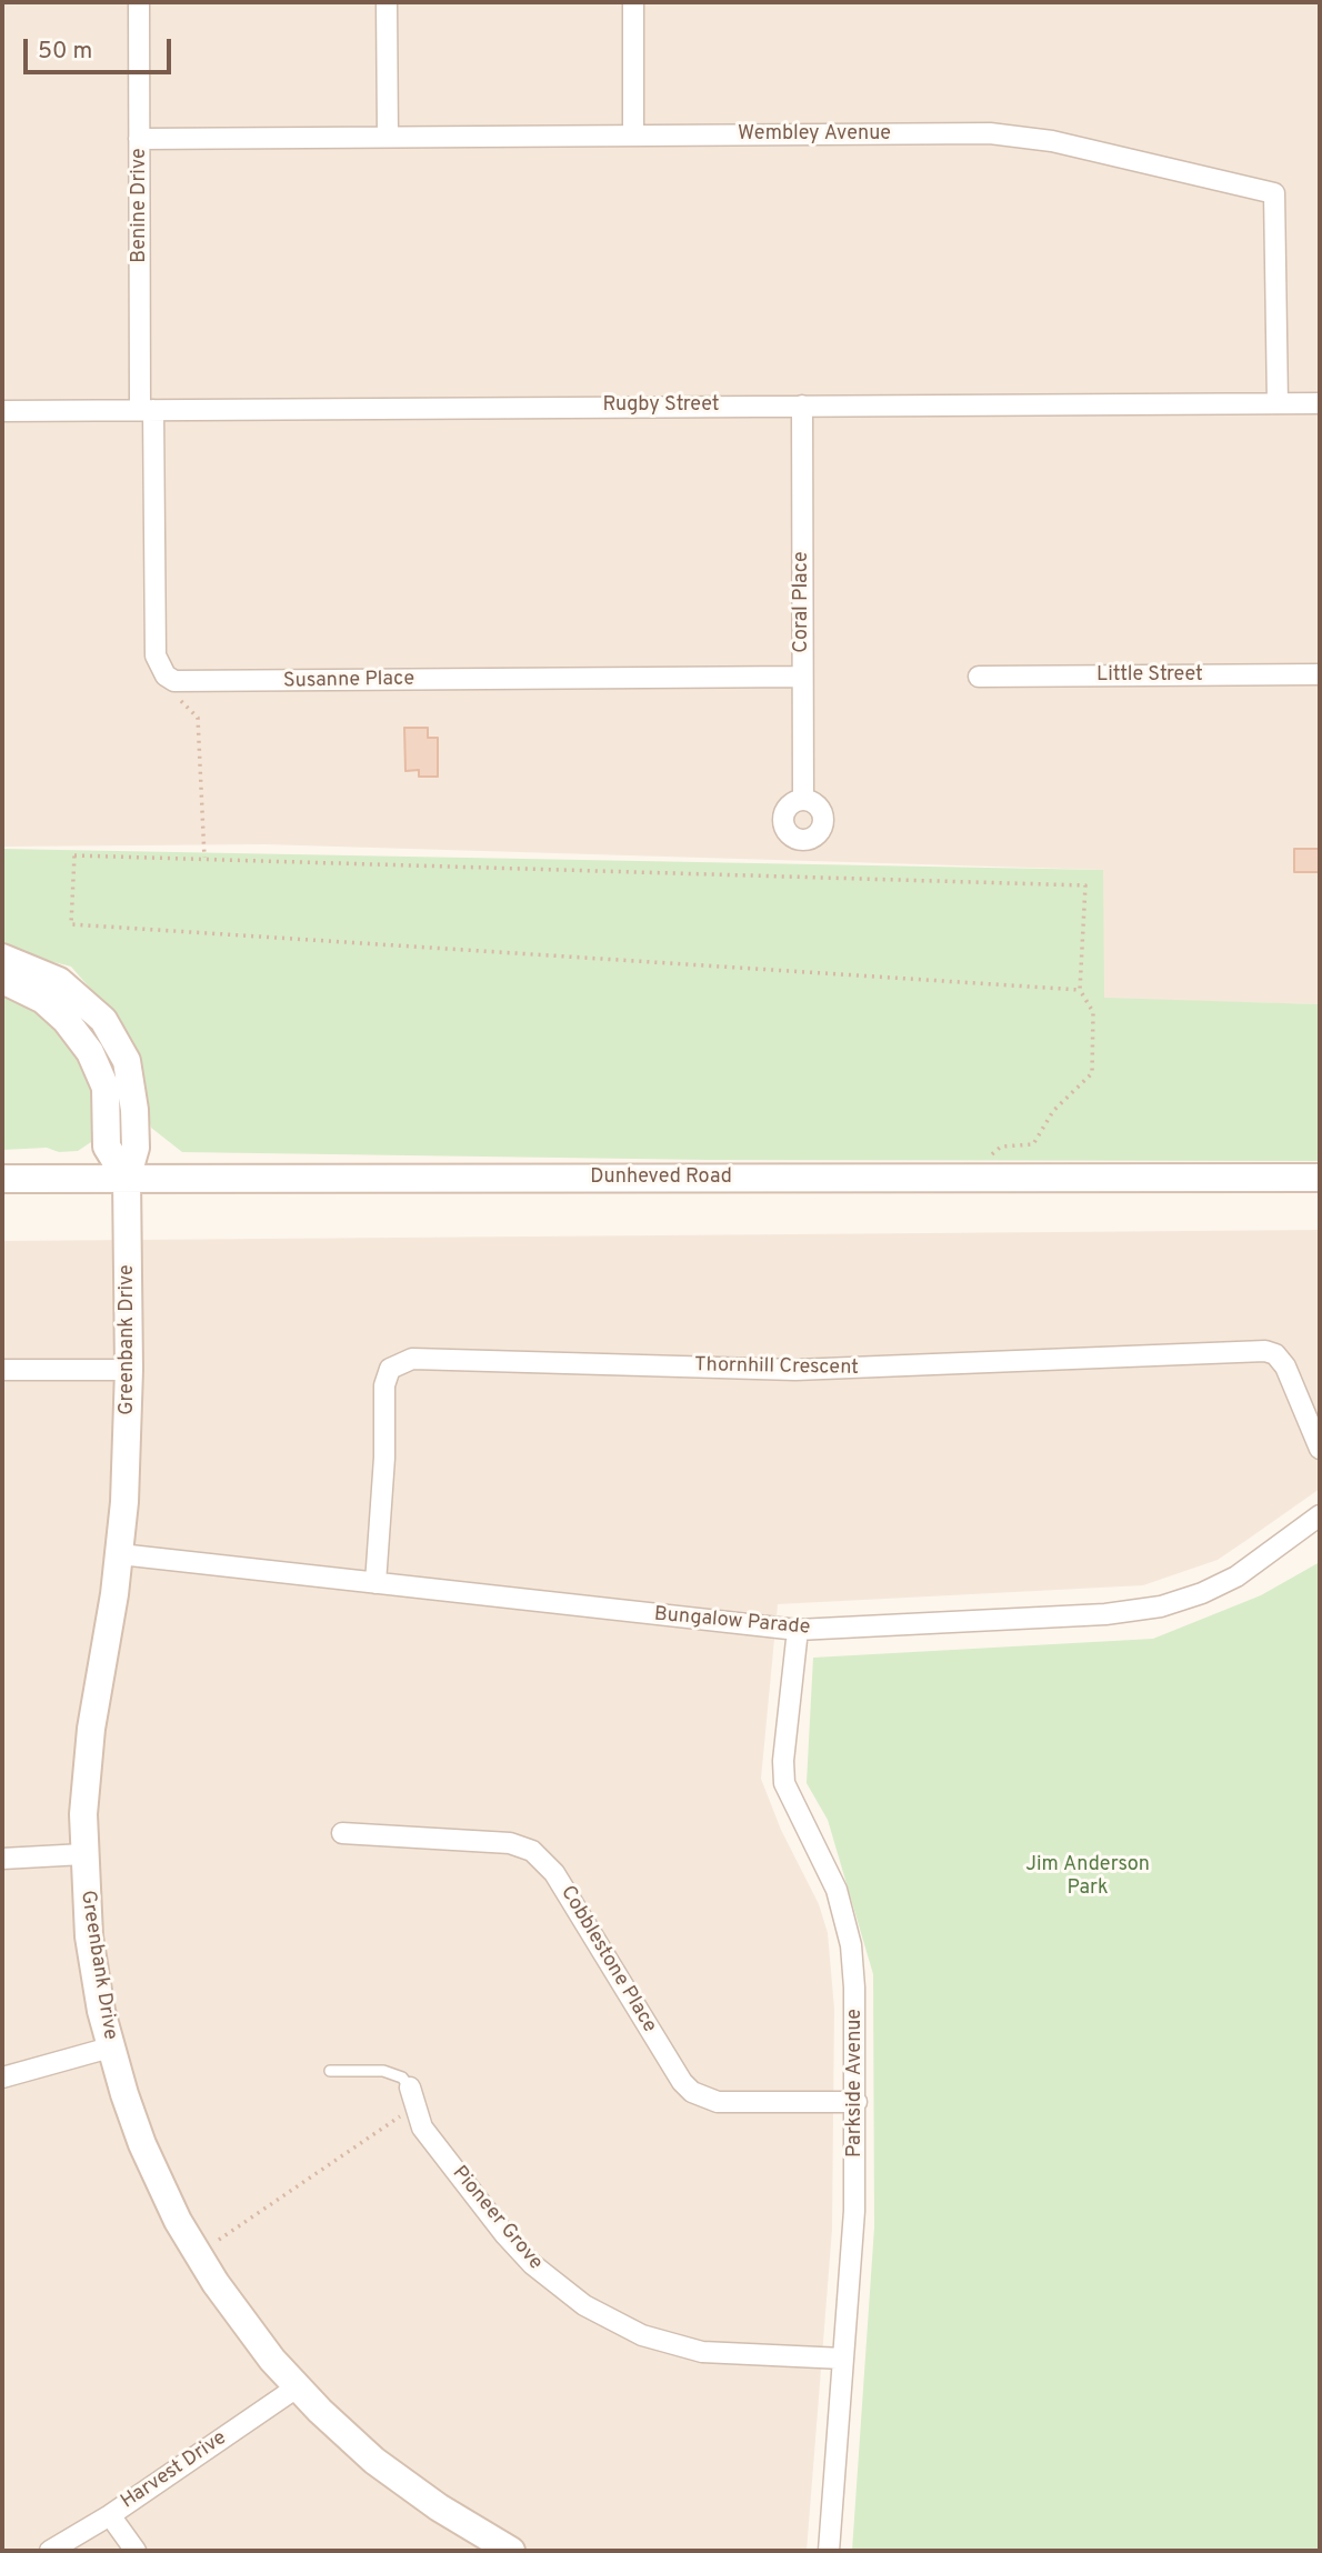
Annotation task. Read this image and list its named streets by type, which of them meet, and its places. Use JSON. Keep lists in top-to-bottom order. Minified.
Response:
{"streets":{"street":["Wembley Avenue","Benine Drive","Rugby Street","Coral Place","Little Street","Susanne Place","Dunheved Road","Greenbank Drive","Thornhill Crescent","Bungalow Parade","Cobblestone Place","Parkside Avenue","Pioneer Grove","Harvest Drive"]},"crossings":[["Wembley Avenue","Benine Drive"],["Wembley Avenue","Rugby Street"],["Benine Drive","Rugby Street"],["Rugby Street","Coral Place"],["Coral Place","Susanne Place"],["Dunheved Road","Greenbank Drive"],["Greenbank Drive","Bungalow Parade"],["Greenbank Drive","Harvest Drive"],["Thornhill Crescent","Bungalow Parade"],["Bungalow Parade","Parkside Avenue"],["Cobblestone Place","Parkside Avenue"],["Parkside Avenue","Pioneer Grove"]],"parks":["Jim Anderson Park"],"scale_bar":"50 m"}
